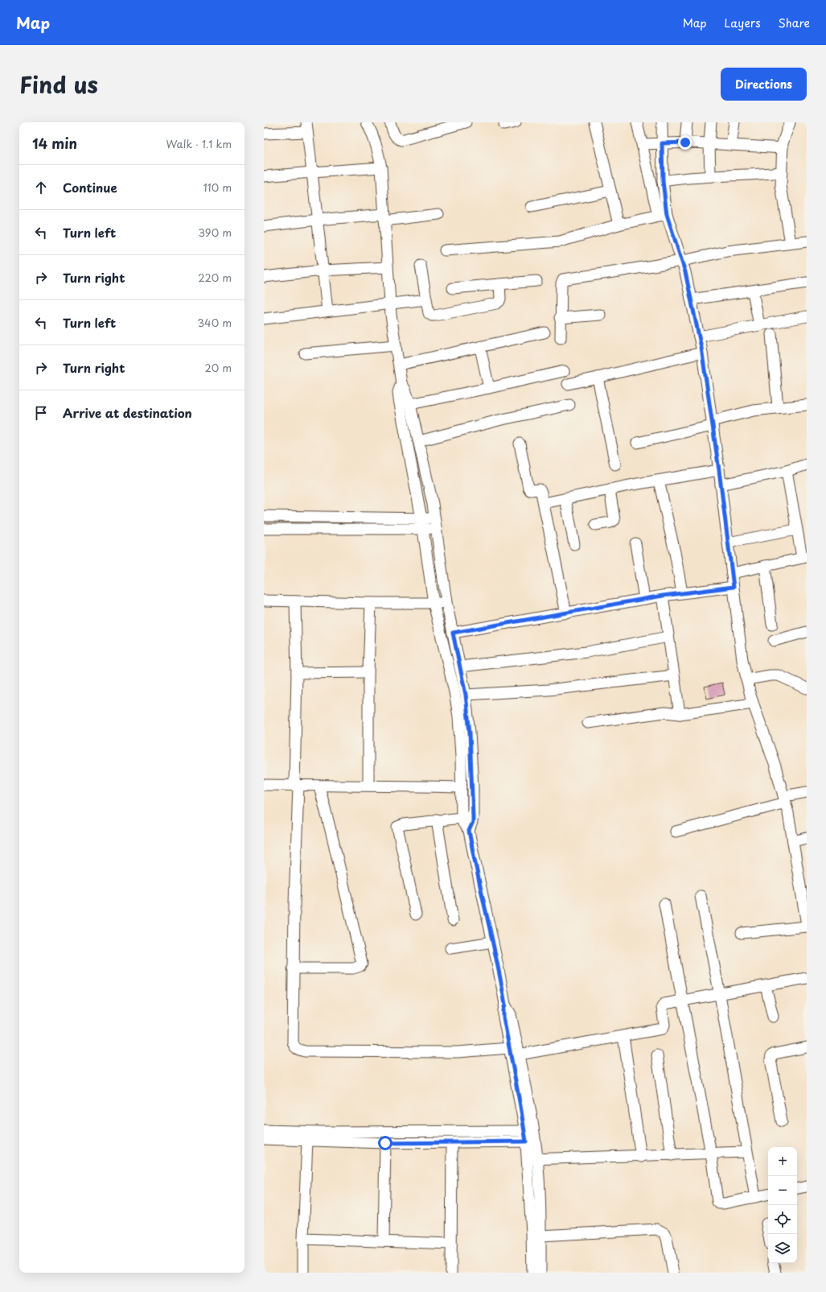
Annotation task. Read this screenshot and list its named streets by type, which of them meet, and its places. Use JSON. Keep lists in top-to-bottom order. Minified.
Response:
{"page":{"header":"Map","nav":["Map","Layers","Share"],"title":"Find us","buttons":"Directions","heading":["14 min","Walk · 1.1 km"],"list":[["Continue","110 m"],["Turn left","390 m"],["Turn right","220 m"],["Turn left","340 m"],["Turn right","20 m"],"Arrive at destination"],"map_buttons":["+","−"]}}
